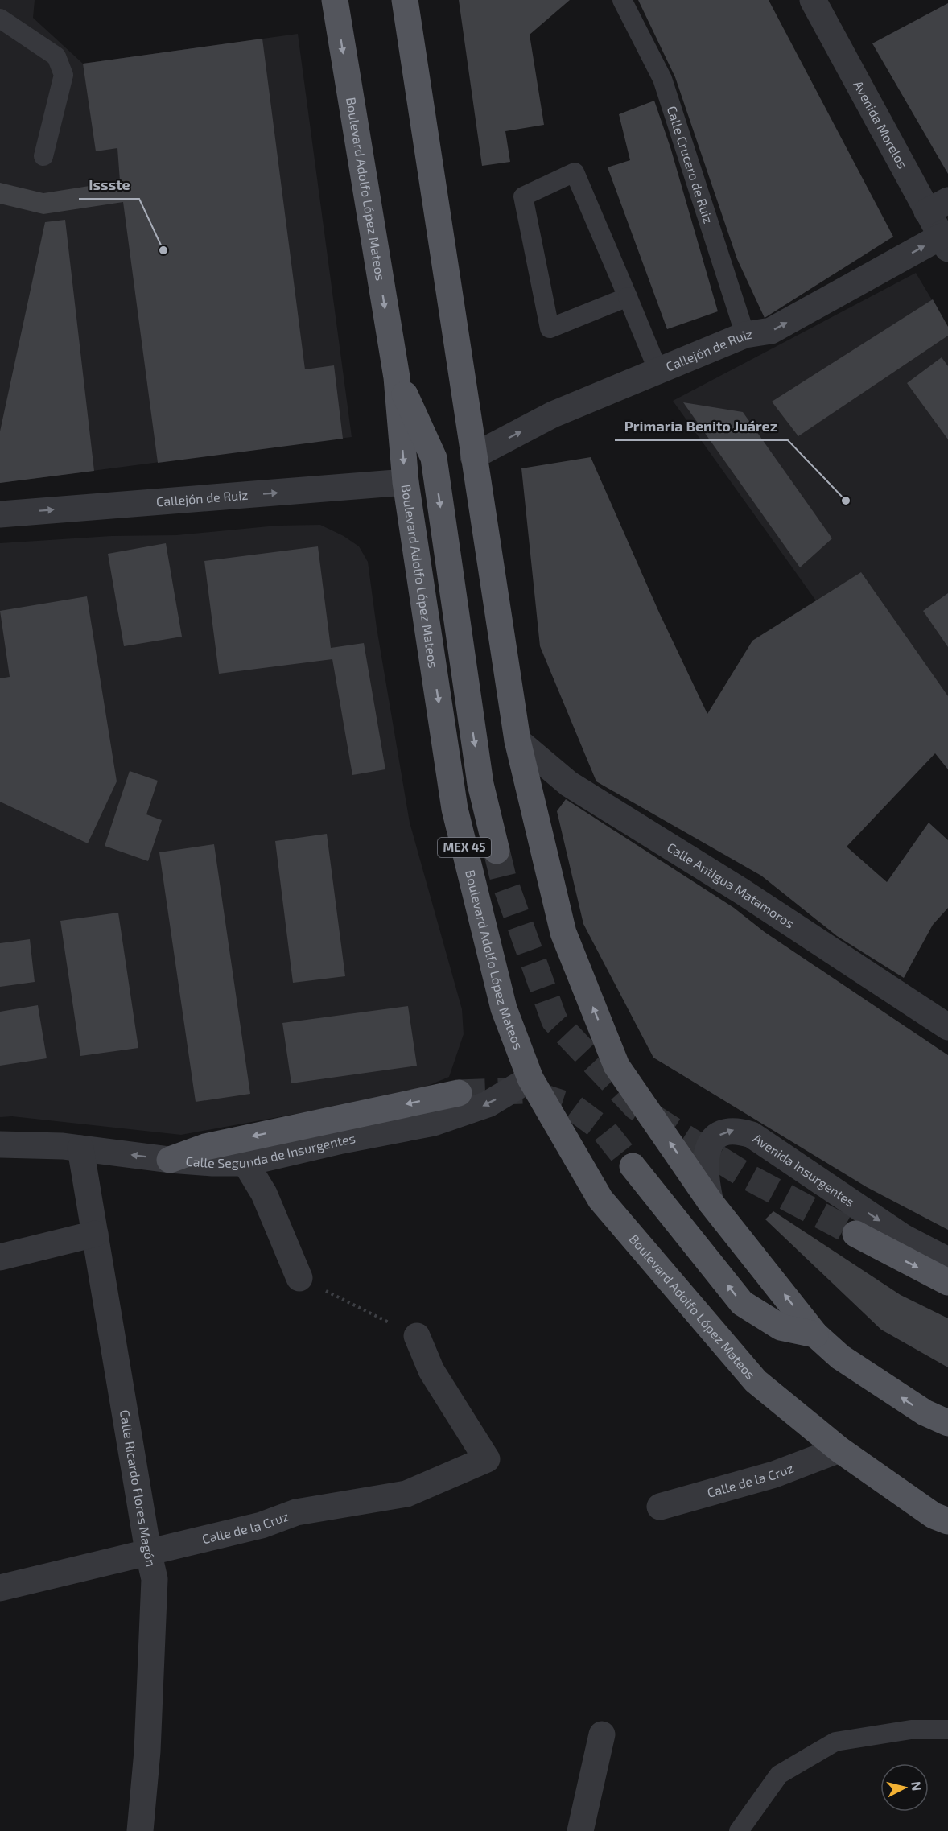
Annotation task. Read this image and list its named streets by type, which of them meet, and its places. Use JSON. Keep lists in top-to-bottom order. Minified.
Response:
{"streets":{"main road":["Boulevard Adolfo López Mateos","MEX 45"],"street":["Avenida Morelos","Callejón de Ruiz","Calle Antigua Matamoros","Calle Segunda de Insurgentes","Avenida Insurgentes","Calle de la Cruz","Calle Ricardo Flores Magón"],"lane":["Calle Crucero de Ruiz"]},"crossings":[["Avenida Morelos","Callejón de Ruiz"],["Calle Crucero de Ruiz","Callejón de Ruiz"],["Boulevard Adolfo López Mateos","Callejón de Ruiz"],["Boulevard Adolfo López Mateos","Calle Segunda de Insurgentes"],["Boulevard Adolfo López Mateos","Calle de la Cruz"],["Calle Segunda de Insurgentes","Calle Ricardo Flores Magón"],["Calle de la Cruz","Calle Ricardo Flores Magón"]],"one_way":["Callejón de Ruiz","Calle Segunda de Insurgentes"],"places":["Issste","Primaria Benito Juárez"],"north":"right"}
